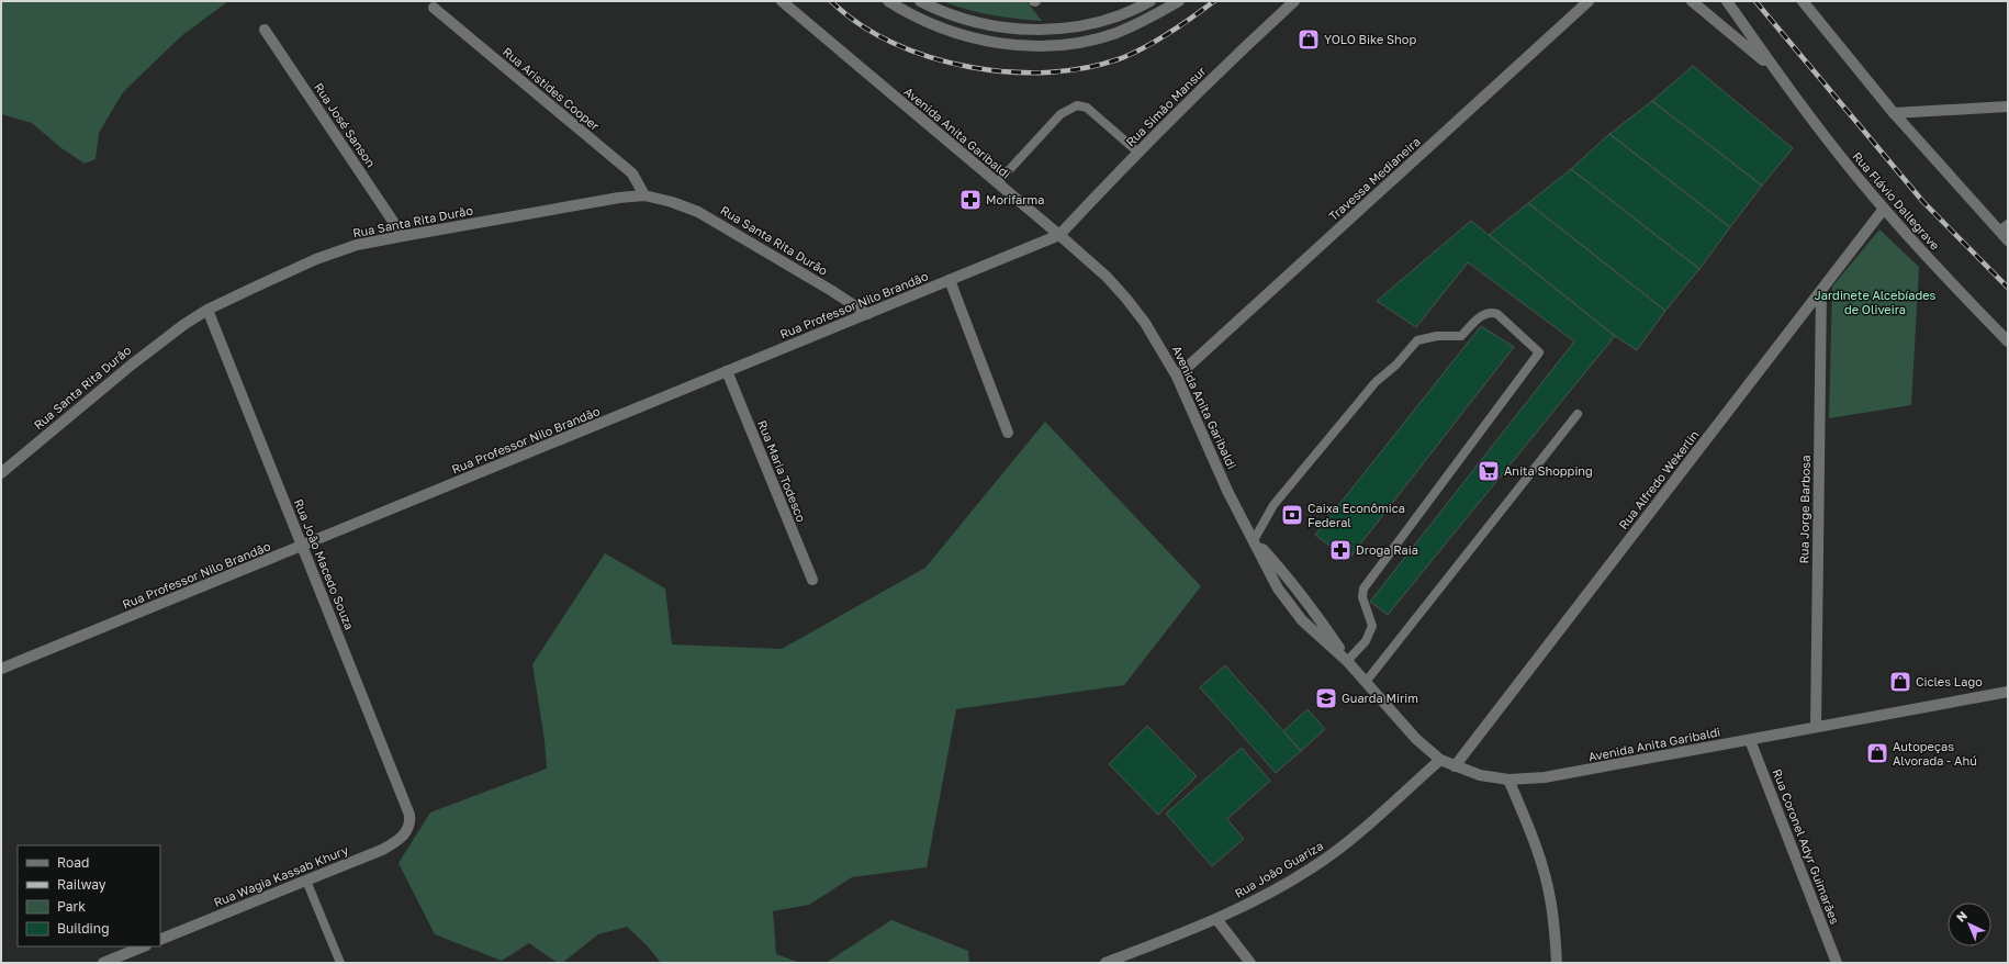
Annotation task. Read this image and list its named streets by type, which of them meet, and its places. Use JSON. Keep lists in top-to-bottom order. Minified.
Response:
{"streets":{"street":["Rua Aristides Cooper","Rua Simão Mansur","Rua José Sanson","Avenida Anita Garibaldi","Travessa Medianeira","Rua Flávio Dallegrave","Rua Santa Rita Durão","Rua Professor Nilo Brandão","Rua Maria Todesco","Rua Alfredo Wekerlin","Rua Jorge Barbosa","Rua João Macedo Souza","Rua Coronel Adyr Guimarães","Rua João Guariza","Rua Wagia Kassab Khury"]},"crossings":[["Rua Aristides Cooper","Rua Santa Rita Durão"],["Rua Simão Mansur","Avenida Anita Garibaldi"],["Rua Simão Mansur","Rua Professor Nilo Brandão"],["Rua José Sanson","Rua Santa Rita Durão"],["Avenida Anita Garibaldi","Travessa Medianeira"],["Avenida Anita Garibaldi","Rua Professor Nilo Brandão"],["Avenida Anita Garibaldi","Rua Alfredo Wekerlin"],["Avenida Anita Garibaldi","Rua Jorge Barbosa"],["Avenida Anita Garibaldi","Rua Coronel Adyr Guimarães"],["Avenida Anita Garibaldi","Rua João Guariza"],["Rua Flávio Dallegrave","Rua Alfredo Wekerlin"],["Rua Santa Rita Durão","Rua Professor Nilo Brandão"],["Rua Santa Rita Durão","Rua João Macedo Souza"],["Rua Professor Nilo Brandão","Rua Maria Todesco"],["Rua Professor Nilo Brandão","Rua João Macedo Souza"],["Rua Alfredo Wekerlin","Rua Jorge Barbosa"],["Rua João Macedo Souza","Rua Wagia Kassab Khury"]],"parks":["Jardinete Alcebíades de Oliveira"],"places":{"shop":["YOLO Bike Shop","Cicles Lago","Autopeças Alvorada - Ahú"],"pharmacy":["Morifarma","Droga Raia"],"supermarket":["Anita Shopping"],"bank":["Caixa Econômica Federal"],"school or university":["Guarda Mirim"]},"legend":["Road","Railway","Park","Building"],"north":"top left"}
